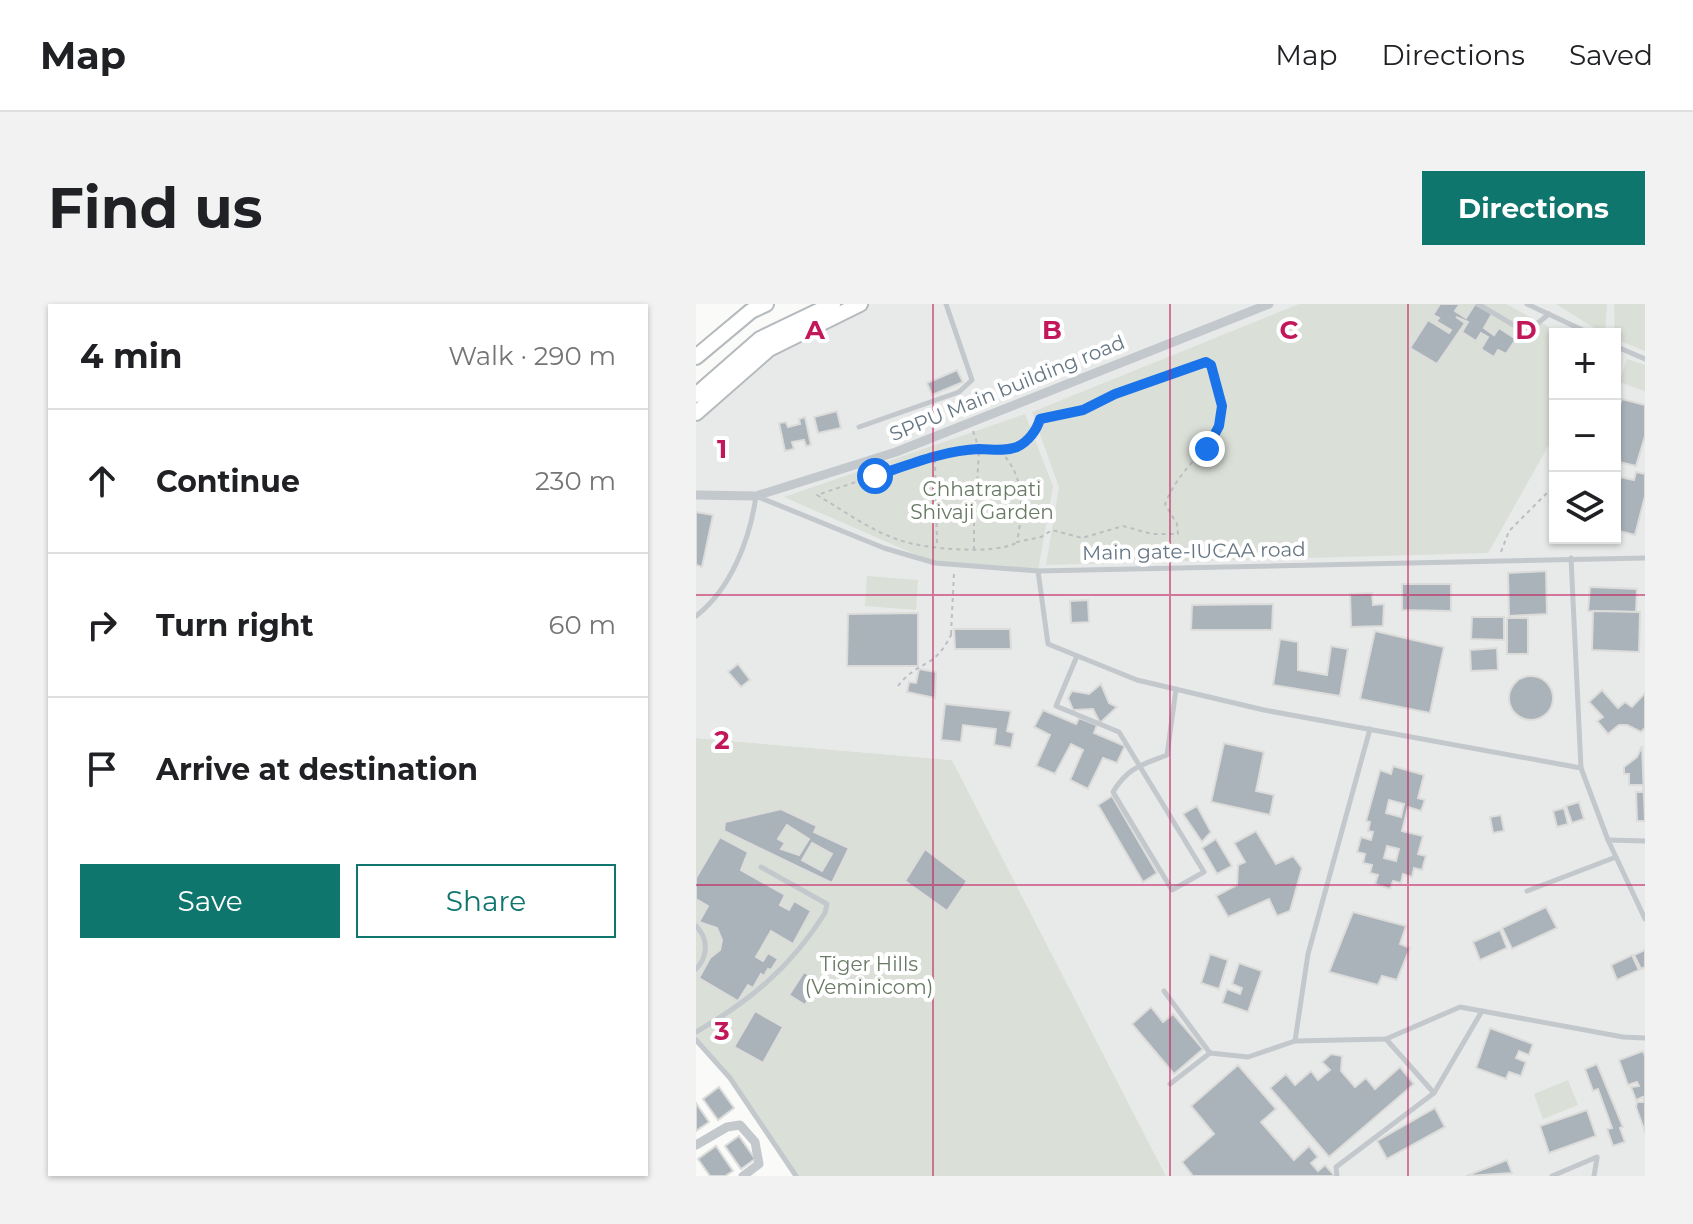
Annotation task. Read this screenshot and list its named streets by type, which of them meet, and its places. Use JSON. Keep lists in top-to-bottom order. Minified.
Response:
{"streets":{"street":["SPPU Main building road"],"lane":["Main gate-IUCAA road"]},"crossings":[["SPPU Main building road","Main gate-IUCAA road"]],"parks":["Chhatrapati Shivaji Garden","Tiger Hills (Veminicom)"],"page":{"header":"Map","nav":["Map","Directions","Saved"],"buttons":["Directions",["Save","Share"]],"title":"Find us","heading":["4 min","Walk · 290 m"],"map_buttons":["+","−"],"list":[["Continue","230 m"],["Turn right","60 m"],"Arrive at destination"]},"grid":{"columns":["A","B","C","D"],"rows":["1","2","3"]}}
